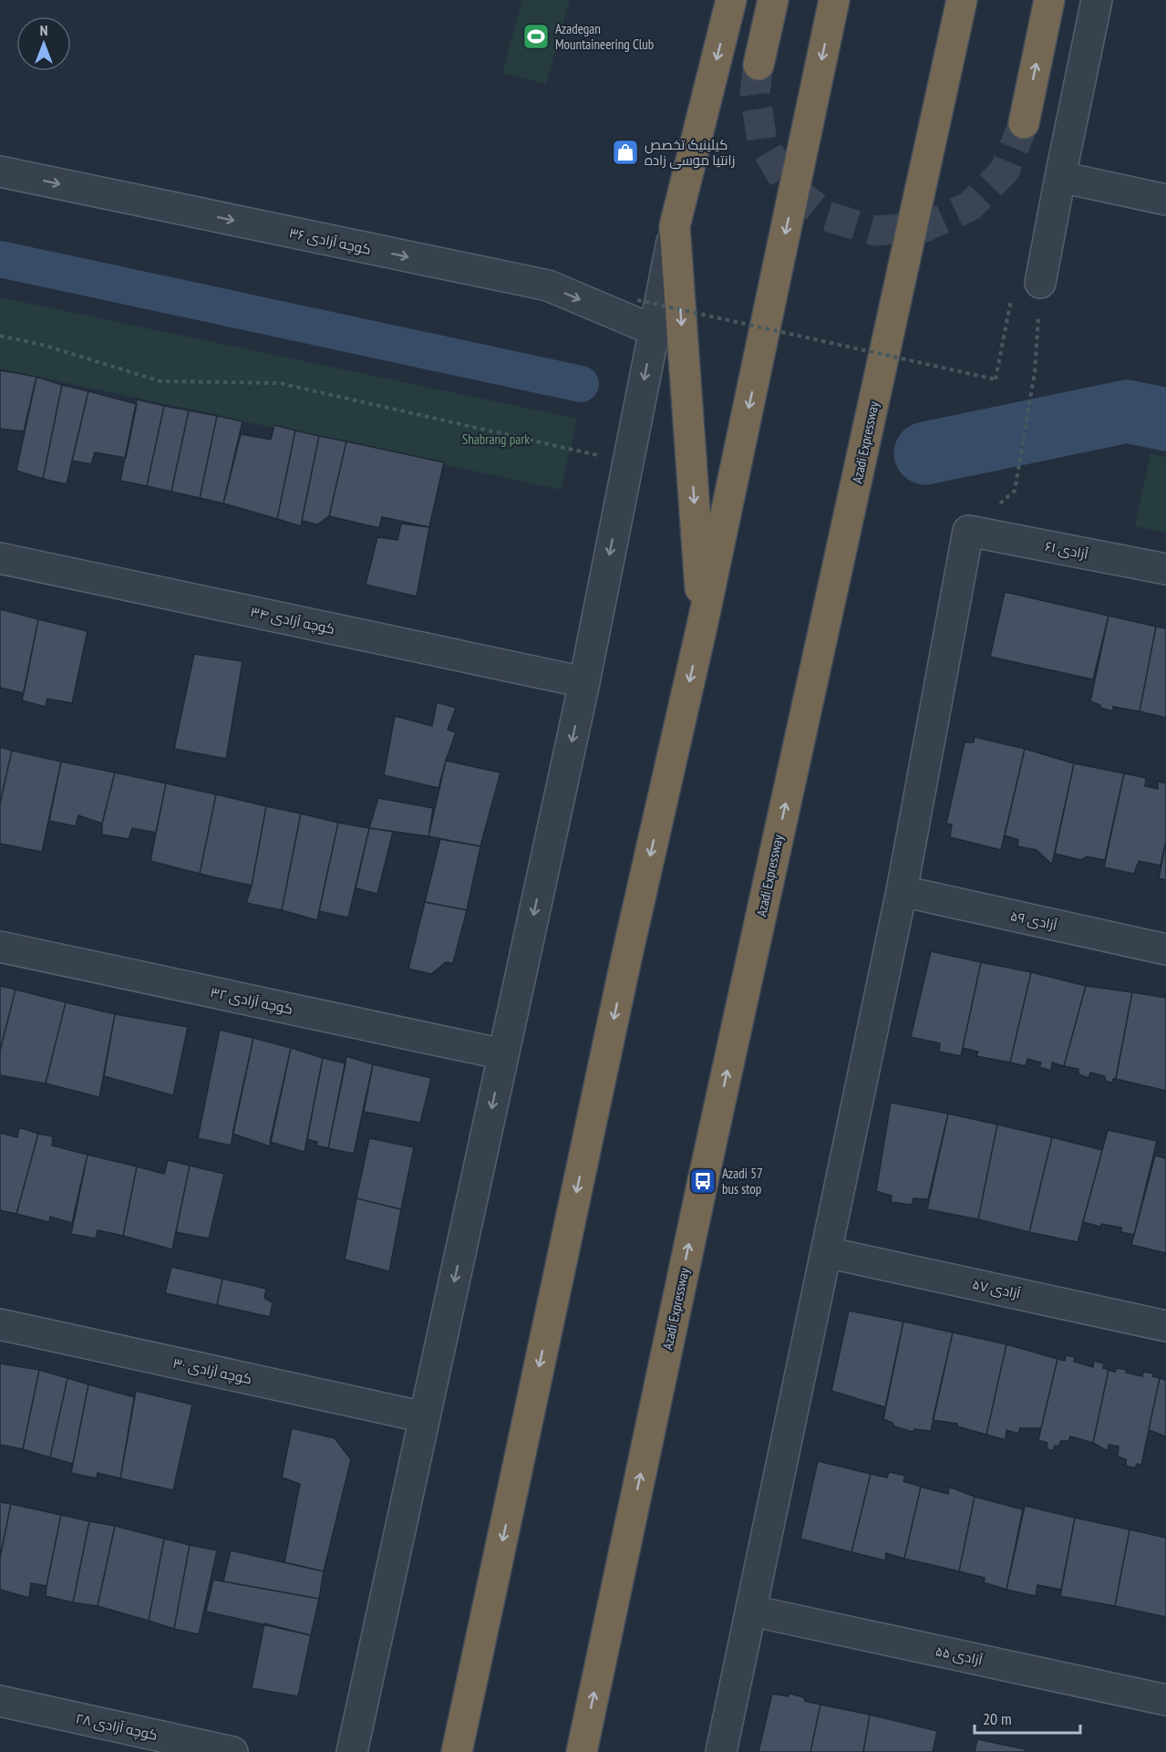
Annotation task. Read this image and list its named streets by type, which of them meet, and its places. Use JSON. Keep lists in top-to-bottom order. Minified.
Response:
{"streets":{"highway":["Azadi Expressway"],"street":["کوچه آزادی ۳۶","آزادی ۶۱","کوچه آزادی ۳۴","آزادی ۵۹","کوچه آزادی ۳۲","آزادی ۵۷","کوچه آزادی ۳۰","آزادی ۵۵","کوچه آزادی ۲۸"]},"crossings":[["آزادی ۶۱","آزادی ۵۹"]],"one_way":["کوچه آزادی ۳۶"],"parks":["Shabrang park"],"places":{"sports":["Azadegan Mountaineering Club"],"shop":["کیلینیک تخصص زانتیا موسی زاده"],"bus stop":["Azadi 57 bus stop"]},"scale_bar":"20 m","north":"top"}
